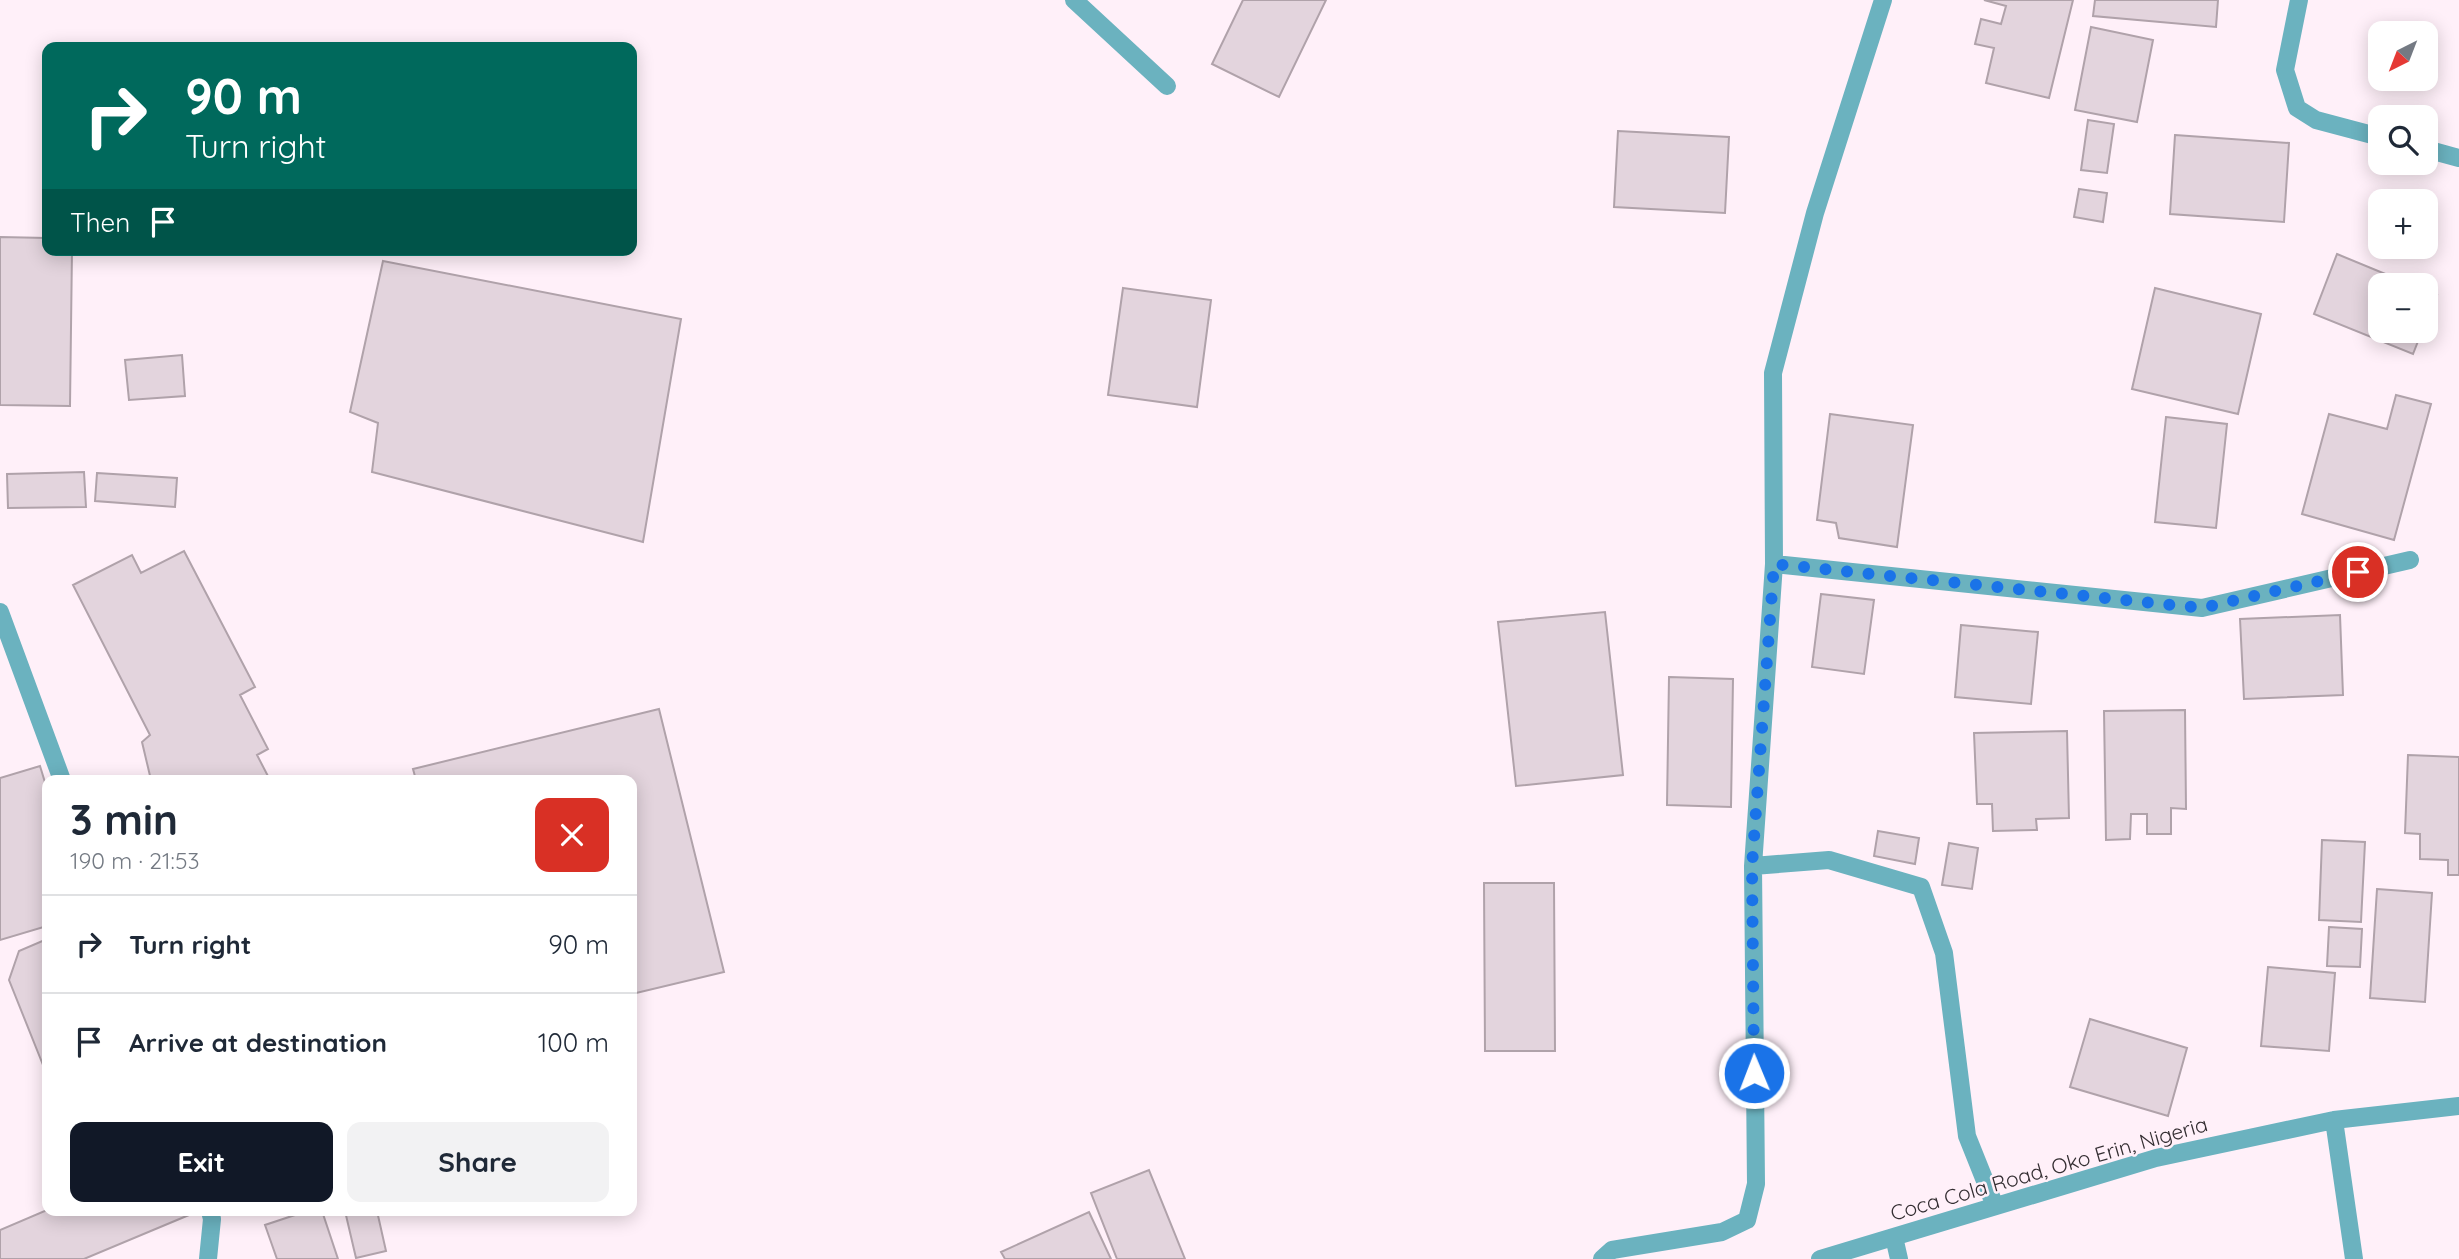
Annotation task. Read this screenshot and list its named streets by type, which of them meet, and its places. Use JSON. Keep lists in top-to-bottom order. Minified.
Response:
{"streets":{"street":["Coca Cola Road, Oko Erin, Nigeria"]},"north":"bottom left","page":{"map_buttons":["+","−"],"turn":["90 m","Turn right"],"then":"Then","heading":["3 min","190 m · 21:53"],"list":[{"name":"Turn right","value":"90 m"},{"name":"Arrive at destination","value":"100 m"}],"buttons":["Exit","Share"]}}
